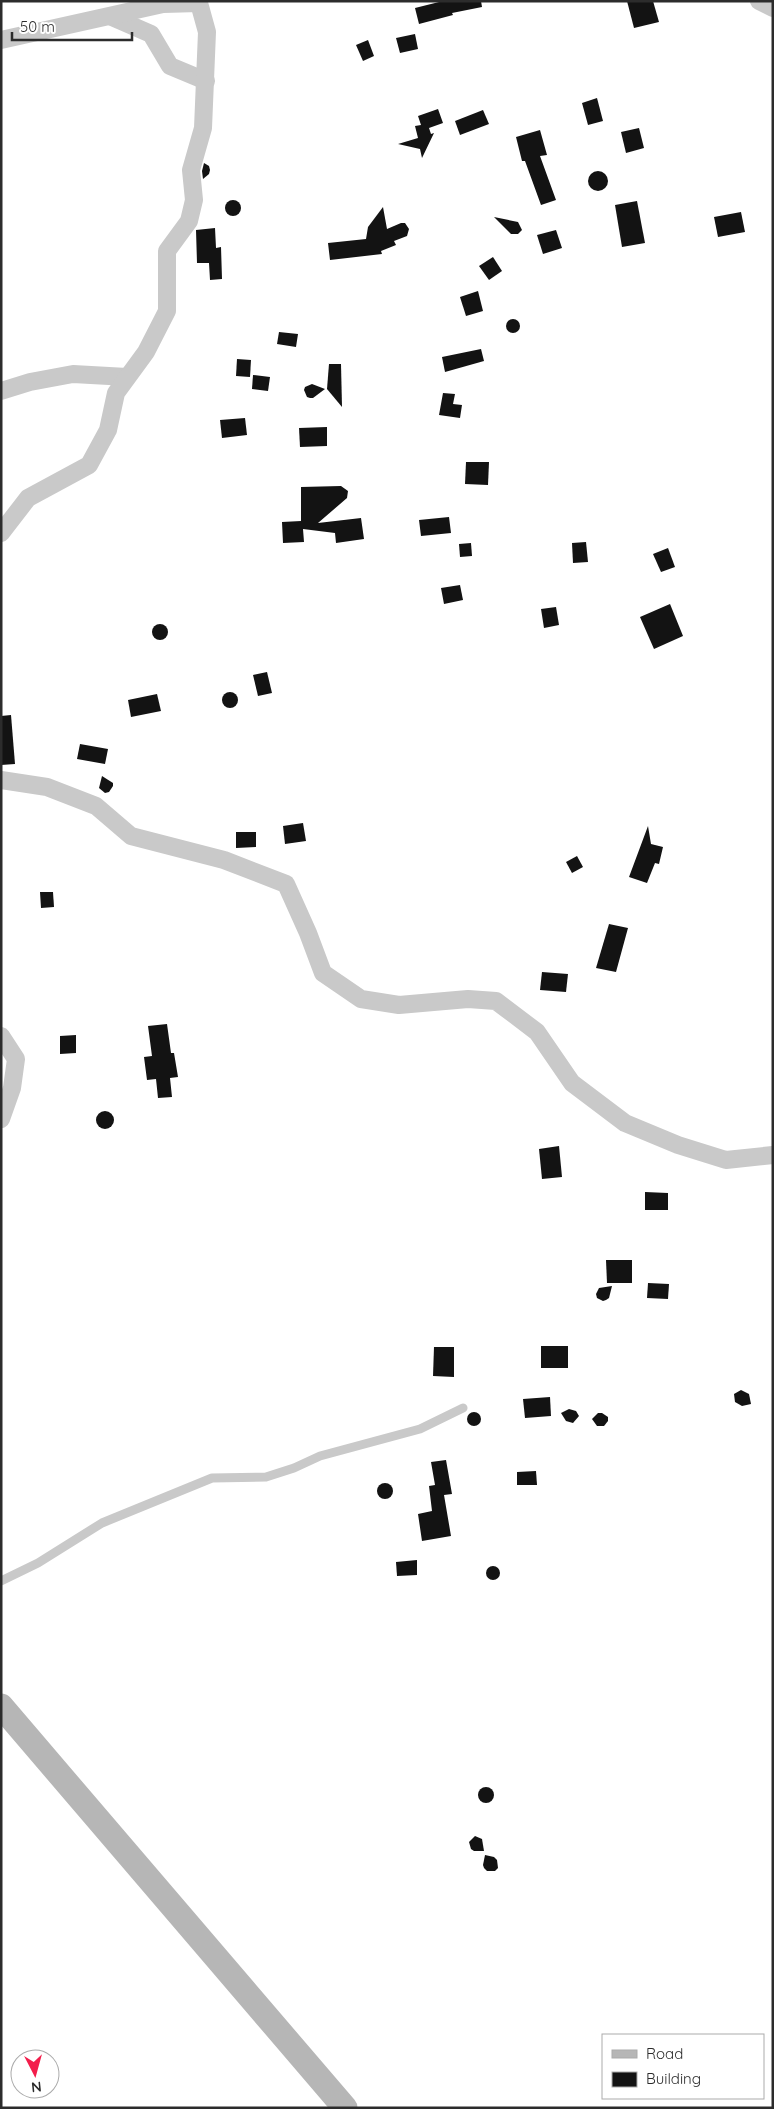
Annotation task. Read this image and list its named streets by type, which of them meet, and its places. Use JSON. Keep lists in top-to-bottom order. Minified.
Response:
{"legend":["Road","Building"],"scale_bar":"50 m","north":"bottom"}
